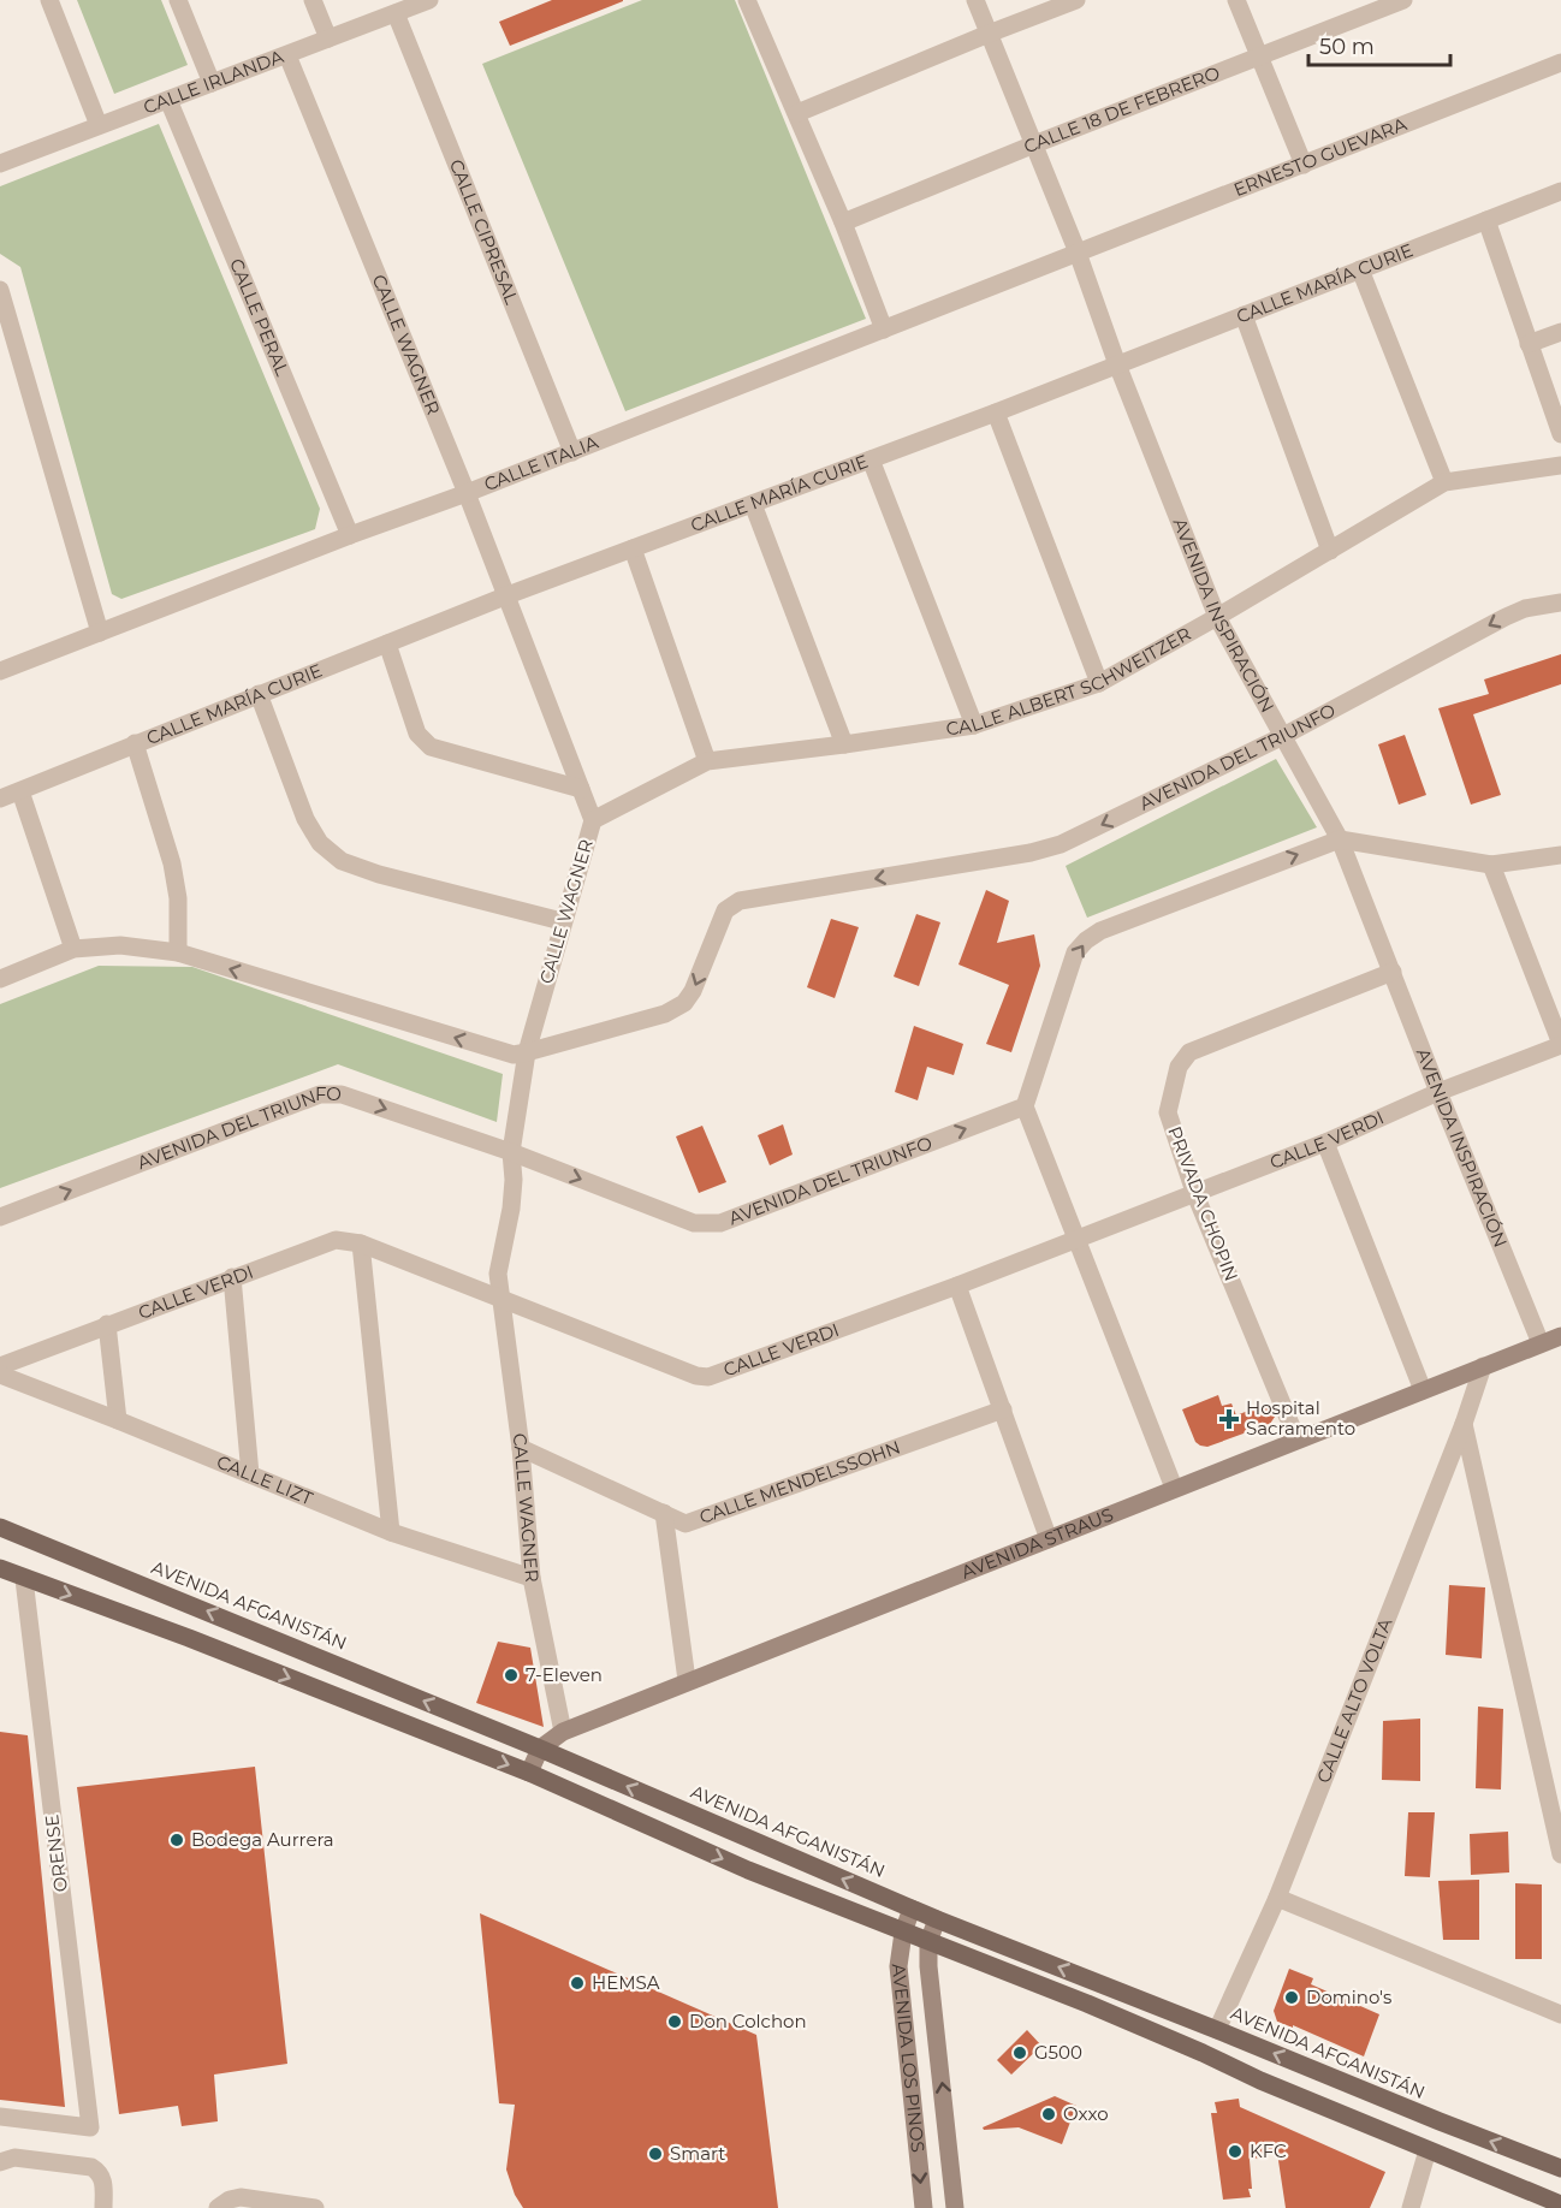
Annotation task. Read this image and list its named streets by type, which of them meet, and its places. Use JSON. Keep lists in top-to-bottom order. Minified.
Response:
{"streets":{"main road":["AVENIDA AFGANISTÁN"],"street":["CALLE IRLANDA","CALLE 18 DE FEBRERO","ERNESTO GUEVARA","CALLE CIPRESAL","CALLE MARÍA CURIE","CALLE PERAL","CALLE WAGNER","CALLE ITALIA","AVENIDA INSPIRACIÓN","CALLE ALBERT SCHWEITZER","AVENIDA DEL TRIUNFO","CALLE VERDI","PRIVADA CHOPIN","CALLE LIZT","CALLE MENDELSSOHN","AVENIDA STRAUS","CALLE ALTO VOLTA","ORENSE","AVENIDA LOS PINOS"]},"crossings":[["CALLE IRLANDA","CALLE CIPRESAL"],["CALLE IRLANDA","CALLE PERAL"],["CALLE IRLANDA","CALLE WAGNER"],["CALLE 18 DE FEBRERO","AVENIDA INSPIRACIÓN"],["ERNESTO GUEVARA","CALLE ITALIA"],["ERNESTO GUEVARA","AVENIDA INSPIRACIÓN"],["CALLE CIPRESAL","CALLE ITALIA"],["CALLE MARÍA CURIE","CALLE WAGNER"],["CALLE MARÍA CURIE","AVENIDA INSPIRACIÓN"],["CALLE PERAL","CALLE ITALIA"],["CALLE WAGNER","CALLE ITALIA"],["CALLE WAGNER","CALLE ALBERT SCHWEITZER"],["CALLE WAGNER","AVENIDA DEL TRIUNFO"],["CALLE WAGNER","CALLE VERDI"],["CALLE WAGNER","CALLE LIZT"],["CALLE WAGNER","CALLE MENDELSSOHN"],["CALLE WAGNER","AVENIDA STRAUS"],["CALLE ITALIA","AVENIDA INSPIRACIÓN"],["AVENIDA INSPIRACIÓN","CALLE ALBERT SCHWEITZER"],["AVENIDA INSPIRACIÓN","AVENIDA DEL TRIUNFO"],["AVENIDA INSPIRACIÓN","CALLE VERDI"],["AVENIDA INSPIRACIÓN","PRIVADA CHOPIN"],["AVENIDA INSPIRACIÓN","AVENIDA STRAUS"],["CALLE VERDI","PRIVADA CHOPIN"],["PRIVADA CHOPIN","AVENIDA STRAUS"],["AVENIDA STRAUS","AVENIDA AFGANISTÁN"],["AVENIDA STRAUS","CALLE ALTO VOLTA"],["AVENIDA AFGANISTÁN","CALLE ALTO VOLTA"],["AVENIDA AFGANISTÁN","AVENIDA LOS PINOS"]],"places":{"health":["Hospital Sacramento"],"other":["7-Eleven","Bodega Aurrera","HEMSA","Domino's","Don Colchon","G500","Oxxo","KFC","Smart"]},"scale_bar":"50 m"}
